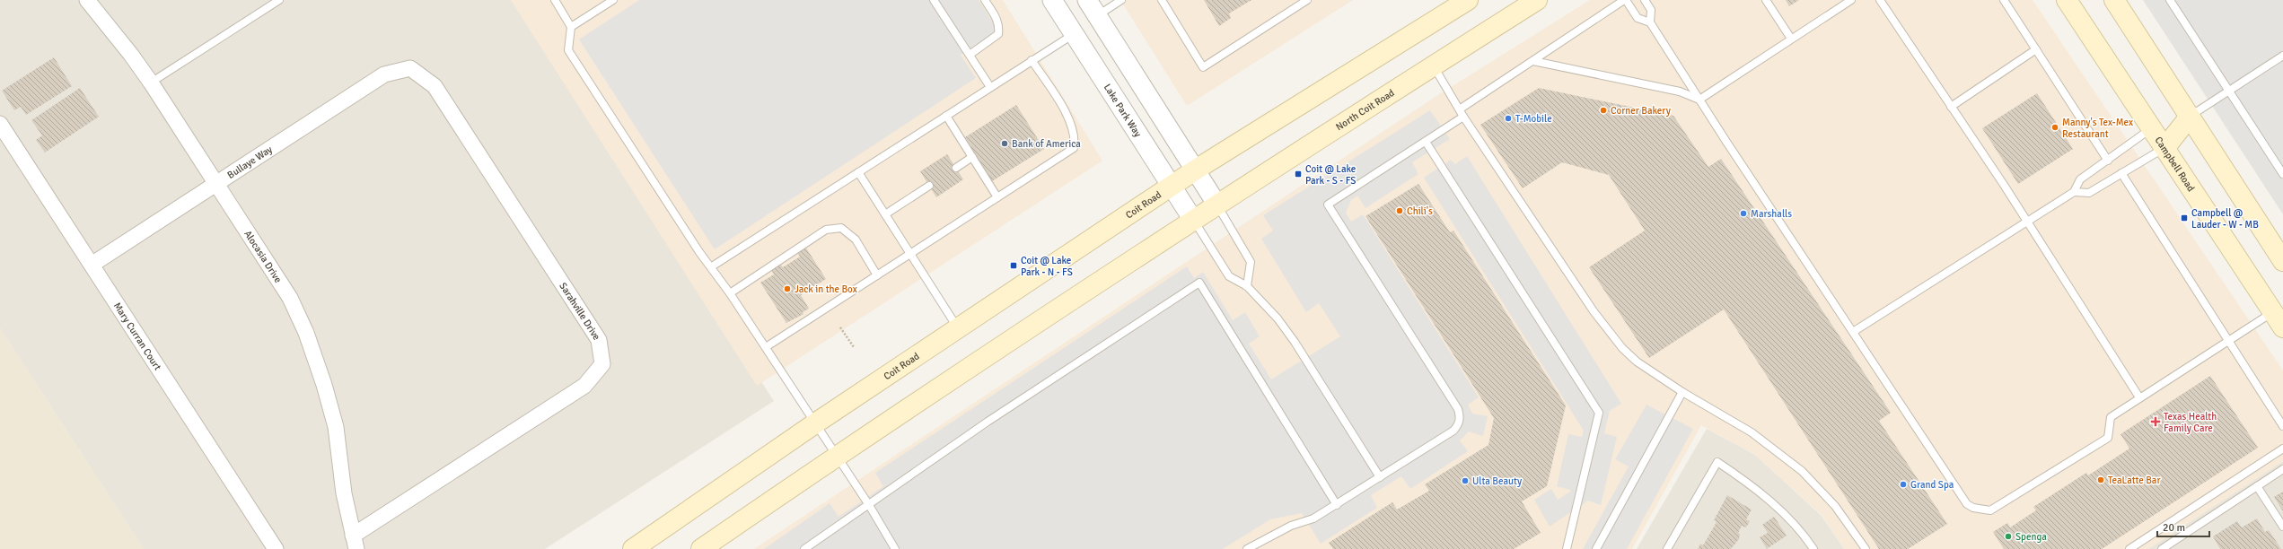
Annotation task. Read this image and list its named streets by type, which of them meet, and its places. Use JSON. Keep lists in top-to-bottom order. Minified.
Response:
{"streets":{"main road":["North Coit Road","Campbell Road","Coit Road"],"street":["Lake Park Way","Bullaye Way","Alocasia Drive","Sarahville Drive","Mary Curran Court"]},"crossings":[["Lake Park Way","North Coit Road"],["Lake Park Way","Coit Road"],["Bullaye Way","Alocasia Drive"],["Bullaye Way","Sarahville Drive"],["Bullaye Way","Mary Curran Court"],["Alocasia Drive","Sarahville Drive"]],"places":{"other":["Corner Bakery","T-Mobile","Manny's Tex-Mex Restaurant","Bank of America","Chili's","Marshalls","Jack in the Box","TeaLatte Bar","Ulta Beauty","Grand Spa","Spenga"],"transit":["Coit @ Lake Park - S - FS","Campbell @ Lauder - W - MB","Coit @ Lake Park - N - FS"],"health":["Texas Health Family Care"]},"scale_bar":"20 m"}
